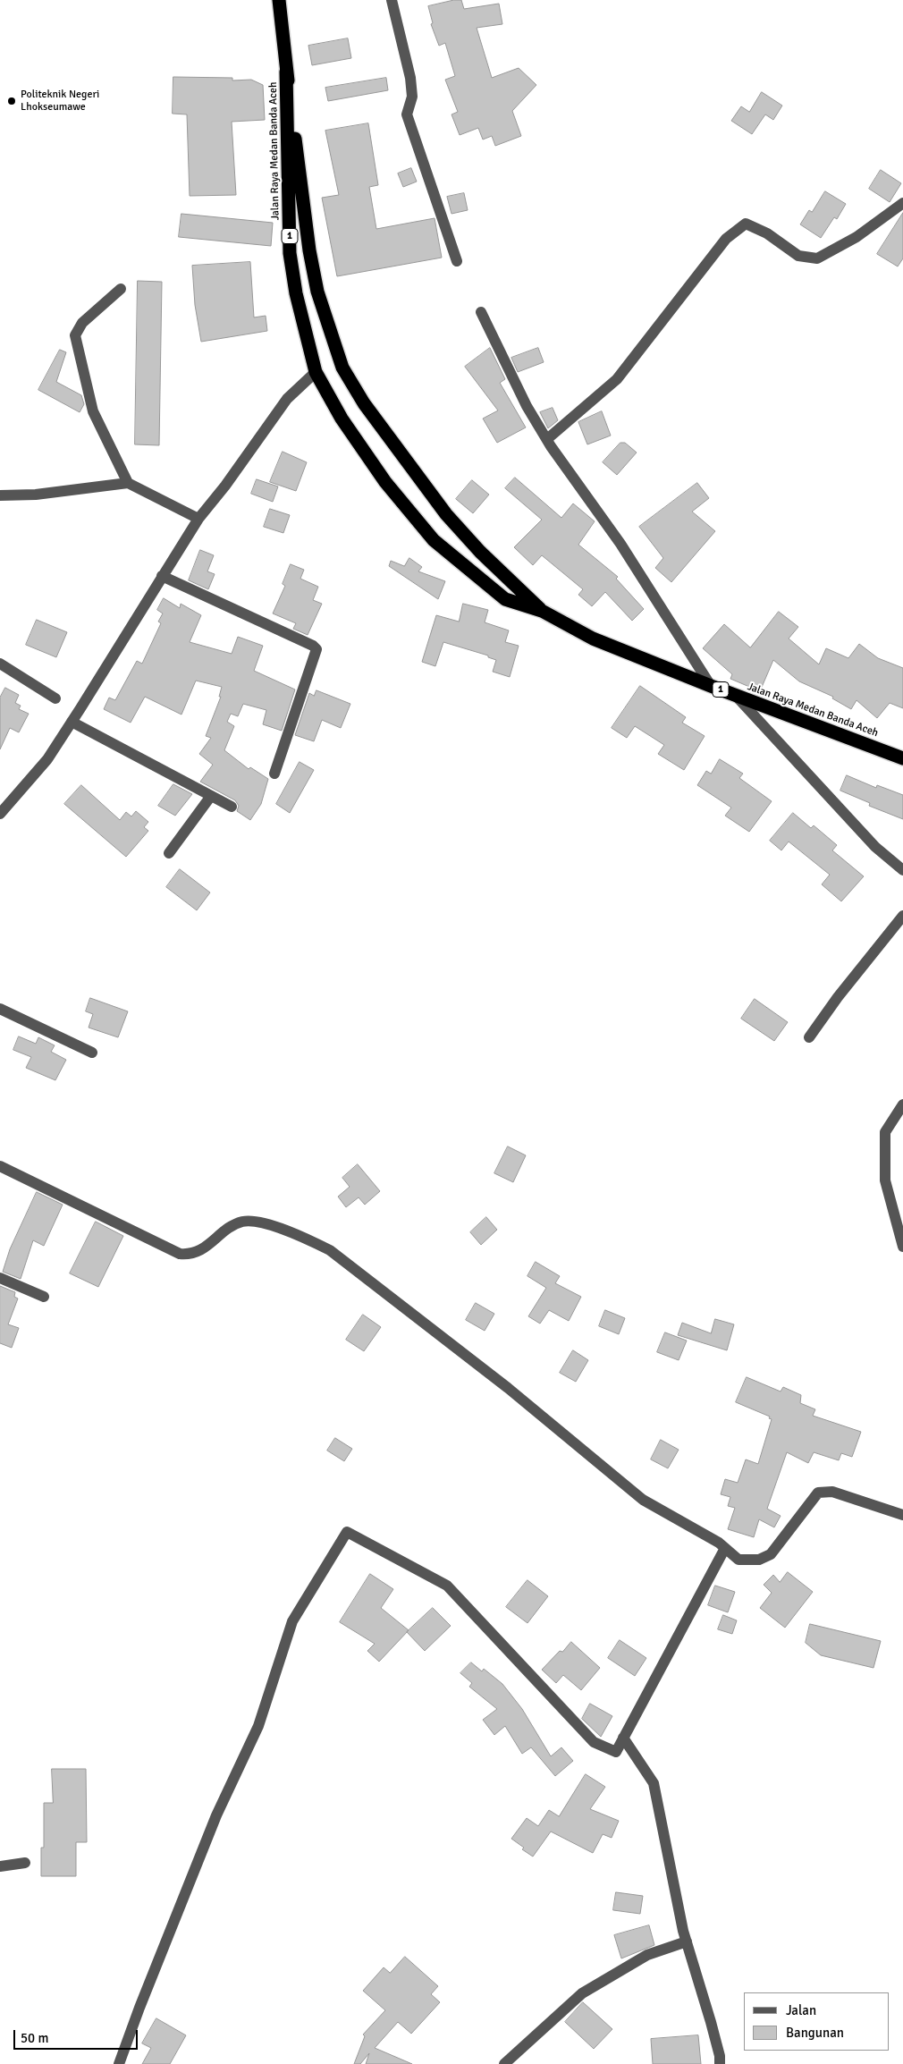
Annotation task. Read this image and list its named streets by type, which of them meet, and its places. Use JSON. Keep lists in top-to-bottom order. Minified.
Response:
{"streets":{"highway":["Jalan Raya Medan Banda Aceh","1"]},"places":["Politeknik Negeri Lhokseumawe"],"legend":["Jalan","Bangunan"],"scale_bar":"50 m"}
